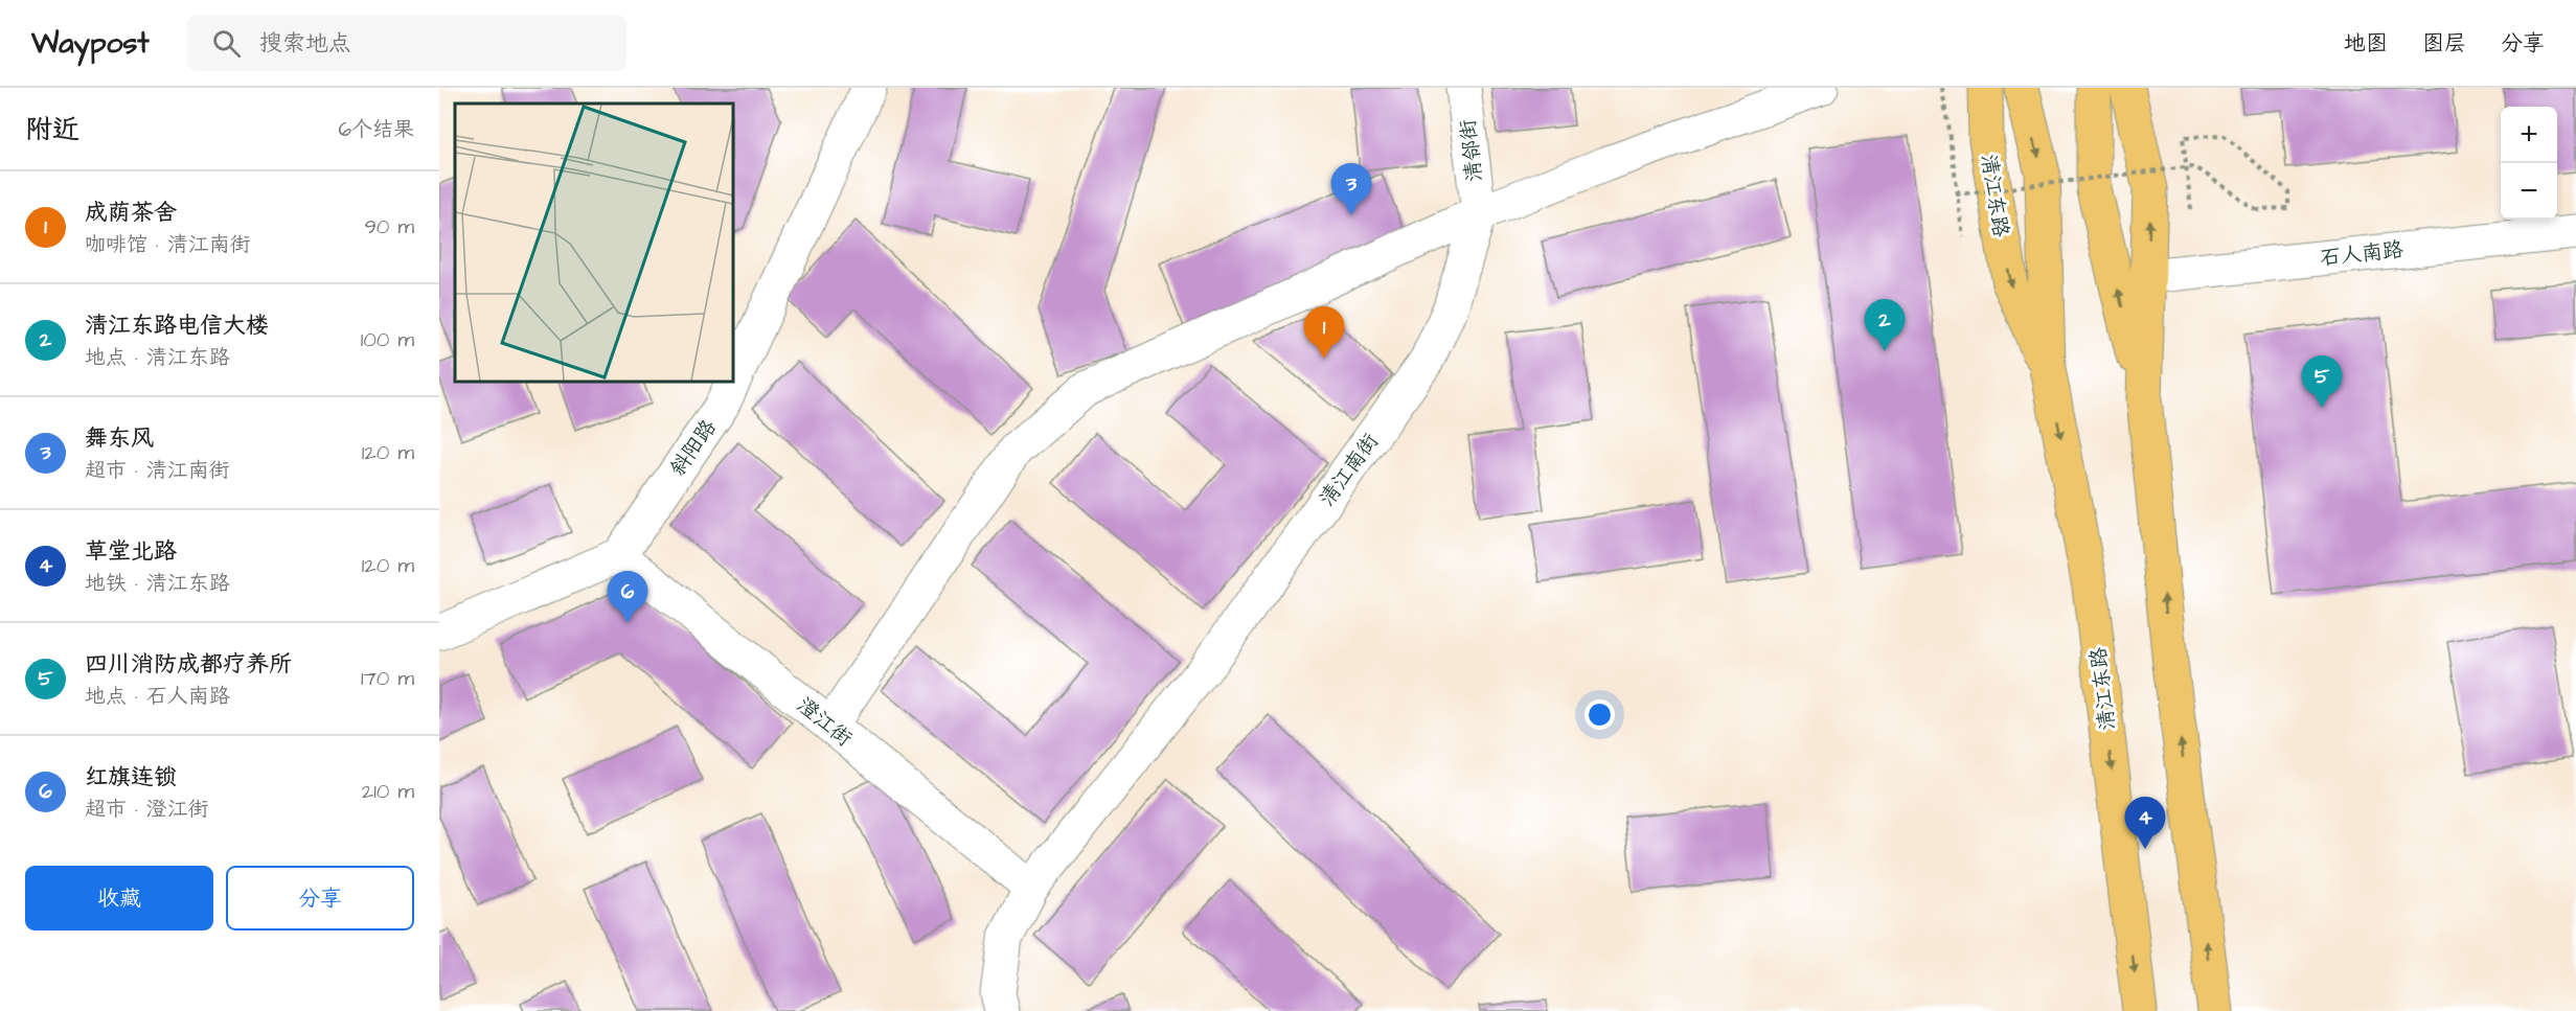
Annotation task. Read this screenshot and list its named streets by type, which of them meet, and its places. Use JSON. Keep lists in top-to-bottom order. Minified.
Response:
{"streets":{"main road":["清江东路"],"street":["清邻街","石人南路","斜阳路","清江南街","澄江街"]},"crossings":[["清邻街","清江南街"],["斜阳路","澄江街"],["清江南街","澄江街"]],"page":{"header":"Waypost","search":"搜索地点","nav":["地图","图层","分享"],"heading":["附近","6个结果"],"map_buttons":["+","−"],"pins":["3","2","1","5","6","4"],"list":[{"mark":"1","name":"成荫茶舍","note":"咖啡馆 · 清江南街","value":"90 m"},{"mark":"2","name":"清江东路电信大楼","note":"地点 · 清江东路","value":"100 m"},{"mark":"3","name":"舞东风","note":"超市 · 清江南街","value":"120 m"},{"mark":"4","name":"草堂北路","note":"地铁 · 清江东路","value":"120 m"},{"mark":"5","name":"四川消防成都疗养所","note":"地点 · 石人南路","value":"170 m"},{"mark":"6","name":"红旗连锁","note":"超市 · 澄江街","value":"210 m"}],"buttons":["收藏","分享"]}}
